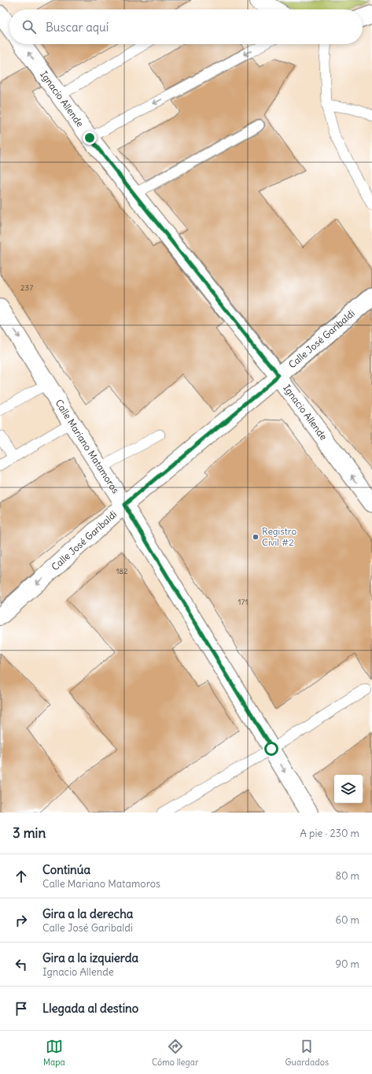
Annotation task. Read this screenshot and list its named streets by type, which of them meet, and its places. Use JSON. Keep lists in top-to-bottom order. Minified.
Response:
{"streets":{"street":["Ignacio Allende","Calle José Garibaldi","Calle Mariano Matamoros"]},"crossings":[["Ignacio Allende","Calle José Garibaldi"],["Calle José Garibaldi","Calle Mariano Matamoros"]],"one_way":["Ignacio Allende"],"places":["Registro Civil #2"],"house_numbers":["237","182","171"],"page":{"search":"Buscar aquí","heading":["3 min","A pie · 230 m"],"list":[["Continúa","Calle Mariano Matamoros","80 m"],["Gira a la derecha","Calle José Garibaldi","60 m"],["Gira a la izquierda","Ignacio Allende","90 m"],"Llegada al destino"],"nav":["Mapa","Cómo llegar","Guardados"]}}
